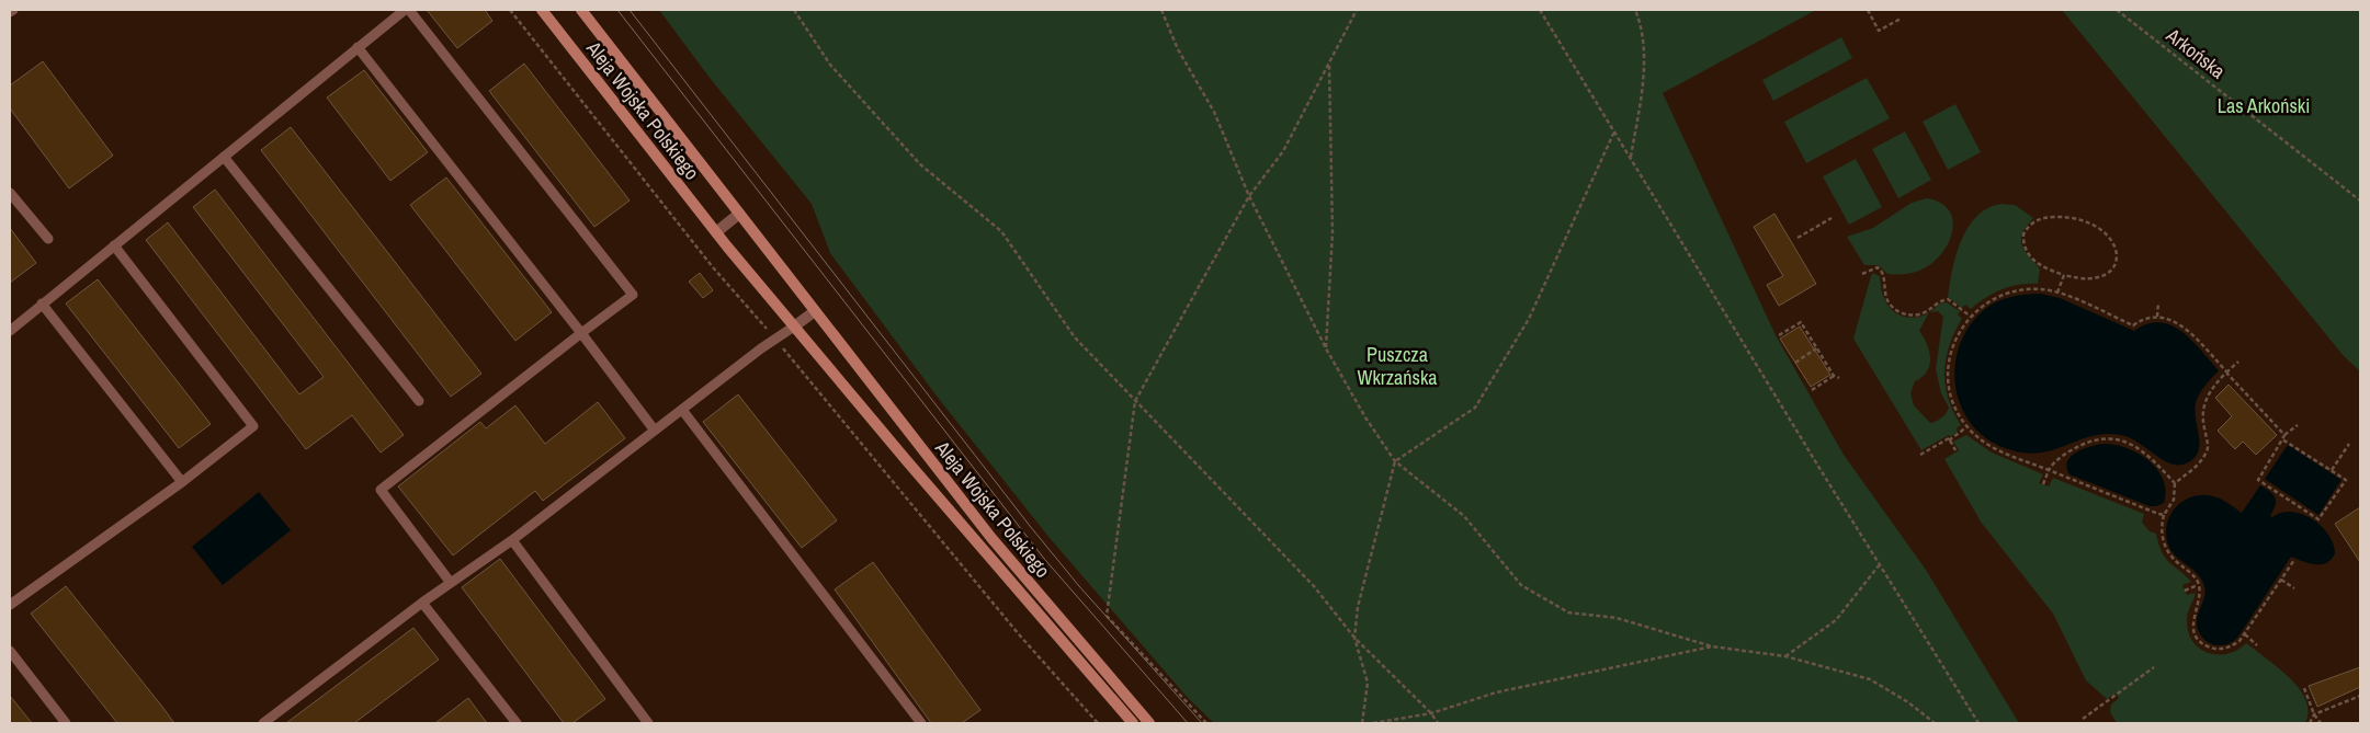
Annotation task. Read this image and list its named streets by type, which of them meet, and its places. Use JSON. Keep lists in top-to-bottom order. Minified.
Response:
{"streets":{"main road":["Aleja Wojska Polskiego"],"path":["Arkońska"]},"parks":["Las Arkoński","Puszcza Wkrzańska"]}
